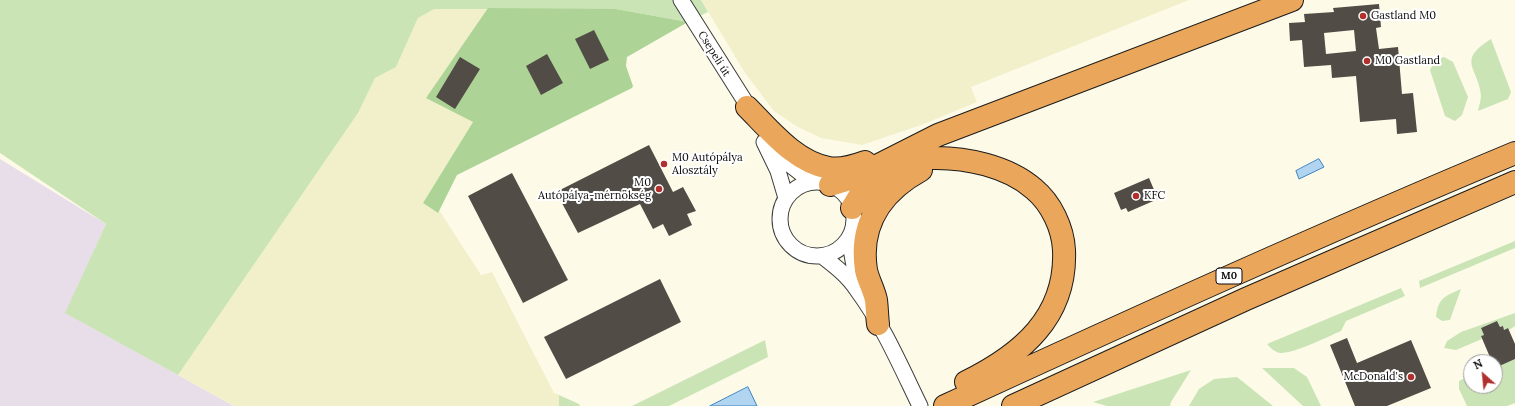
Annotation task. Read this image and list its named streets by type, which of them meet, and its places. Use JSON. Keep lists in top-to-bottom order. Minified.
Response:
{"streets":{"highway":["M0"],"street":["Csepeli út"]},"places":["Gastland M0","M0 Gastland","M0 Autópálya Alosztály","M0 Autópálya-mérnökség","KFC","McDonald's"],"north":"top left"}
